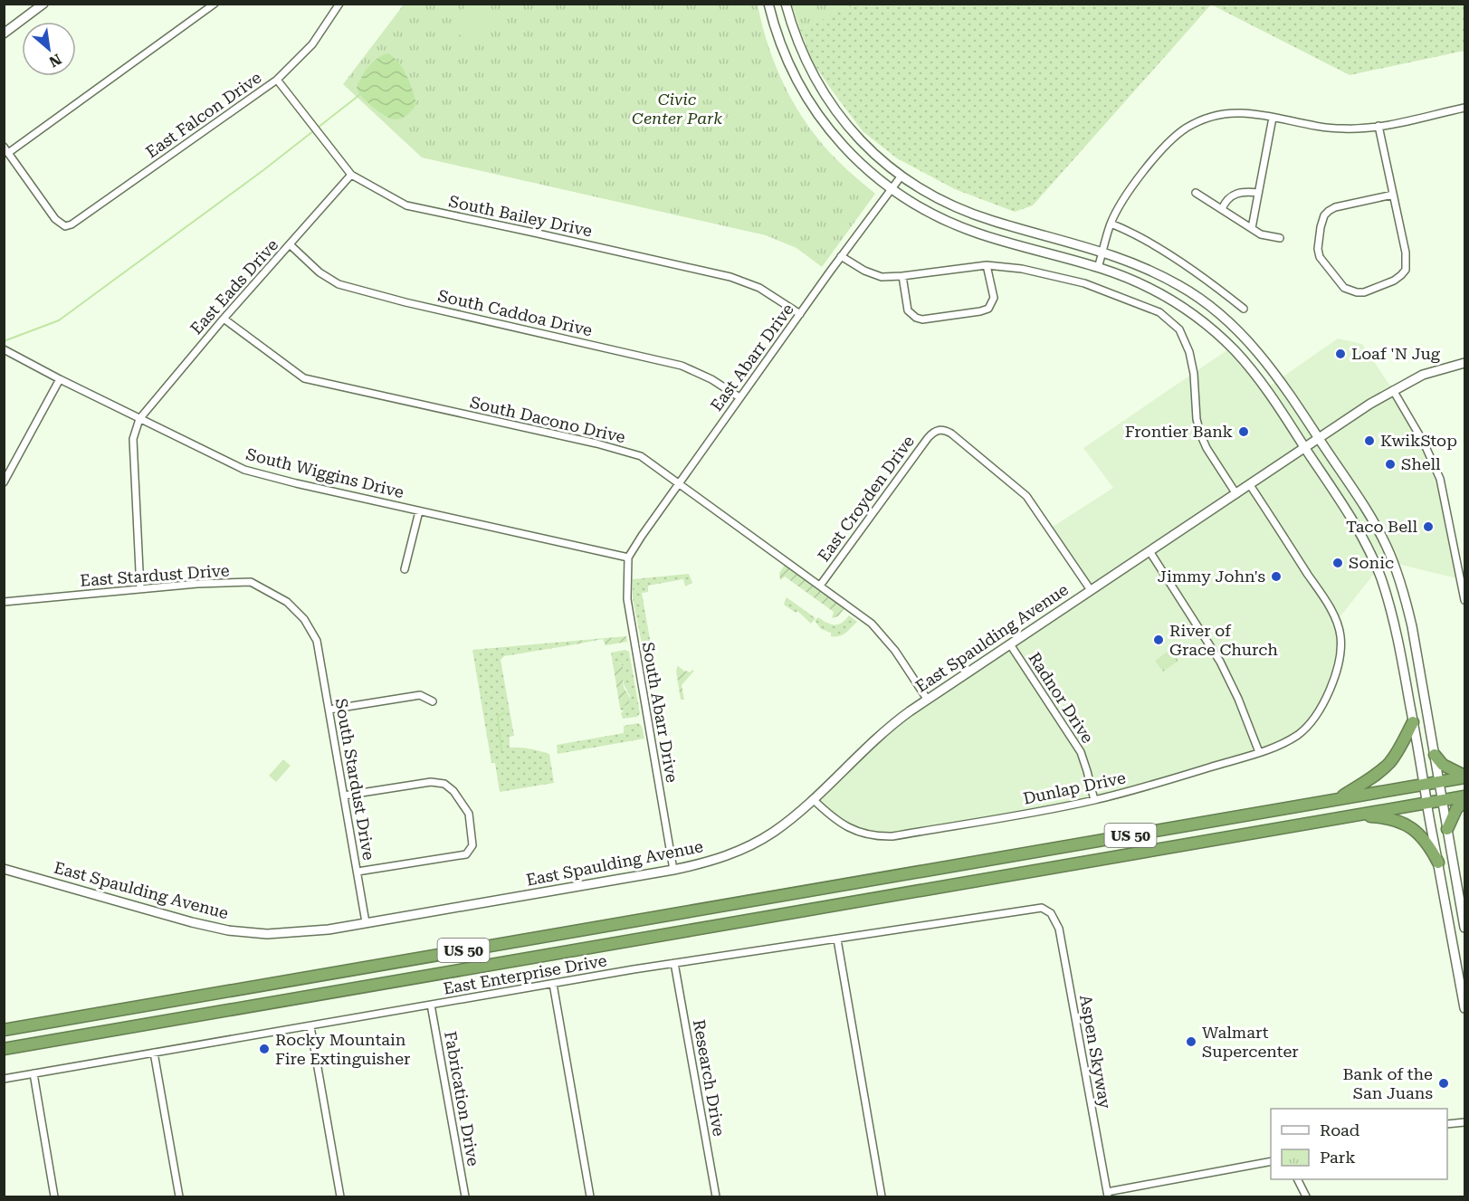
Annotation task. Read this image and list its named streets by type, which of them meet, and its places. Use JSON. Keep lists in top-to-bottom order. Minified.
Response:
{"streets":{"highway":["US 50"],"main road":["East Spaulding Avenue"],"street":["East Falcon Drive","South Bailey Drive","East Eads Drive","South Caddoa Drive","East Abarr Drive","South Dacono Drive","South Wiggins Drive","East Croyden Drive","East Stardust Drive","Radnor Drive","South Abarr Drive","South Stardust Drive","Dunlap Drive","East Enterprise Drive","Aspen Skyway","Research Drive","Fabrication Drive"]},"crossings":[["East Falcon Drive","South Bailey Drive"],["South Bailey Drive","East Eads Drive"],["South Bailey Drive","East Abarr Drive"],["East Eads Drive","South Caddoa Drive"],["East Eads Drive","South Dacono Drive"],["East Eads Drive","South Wiggins Drive"],["South Caddoa Drive","East Abarr Drive"],["East Abarr Drive","South Dacono Drive"],["East Abarr Drive","South Wiggins Drive"],["East Abarr Drive","South Abarr Drive"],["South Dacono Drive","East Croyden Drive"],["South Dacono Drive","East Spaulding Avenue"],["South Wiggins Drive","South Abarr Drive"],["East Croyden Drive","East Spaulding Avenue"],["East Stardust Drive","South Stardust Drive"],["East Spaulding Avenue","Radnor Drive"],["East Spaulding Avenue","South Abarr Drive"],["East Spaulding Avenue","South Stardust Drive"],["East Spaulding Avenue","Dunlap Drive"],["Radnor Drive","Dunlap Drive"],["East Enterprise Drive","Aspen Skyway"],["East Enterprise Drive","Research Drive"],["East Enterprise Drive","Fabrication Drive"]],"parks":["Civic Center Park"],"places":["Loaf 'N Jug","Frontier Bank","KwikStop","Shell","Taco Bell","Sonic","Jimmy John's","River of Grace Church","Walmart Supercenter","Rocky Mountain Fire Extinguisher","Bank of the San Juans"],"legend":["Road","Park"],"north":"bottom right"}
